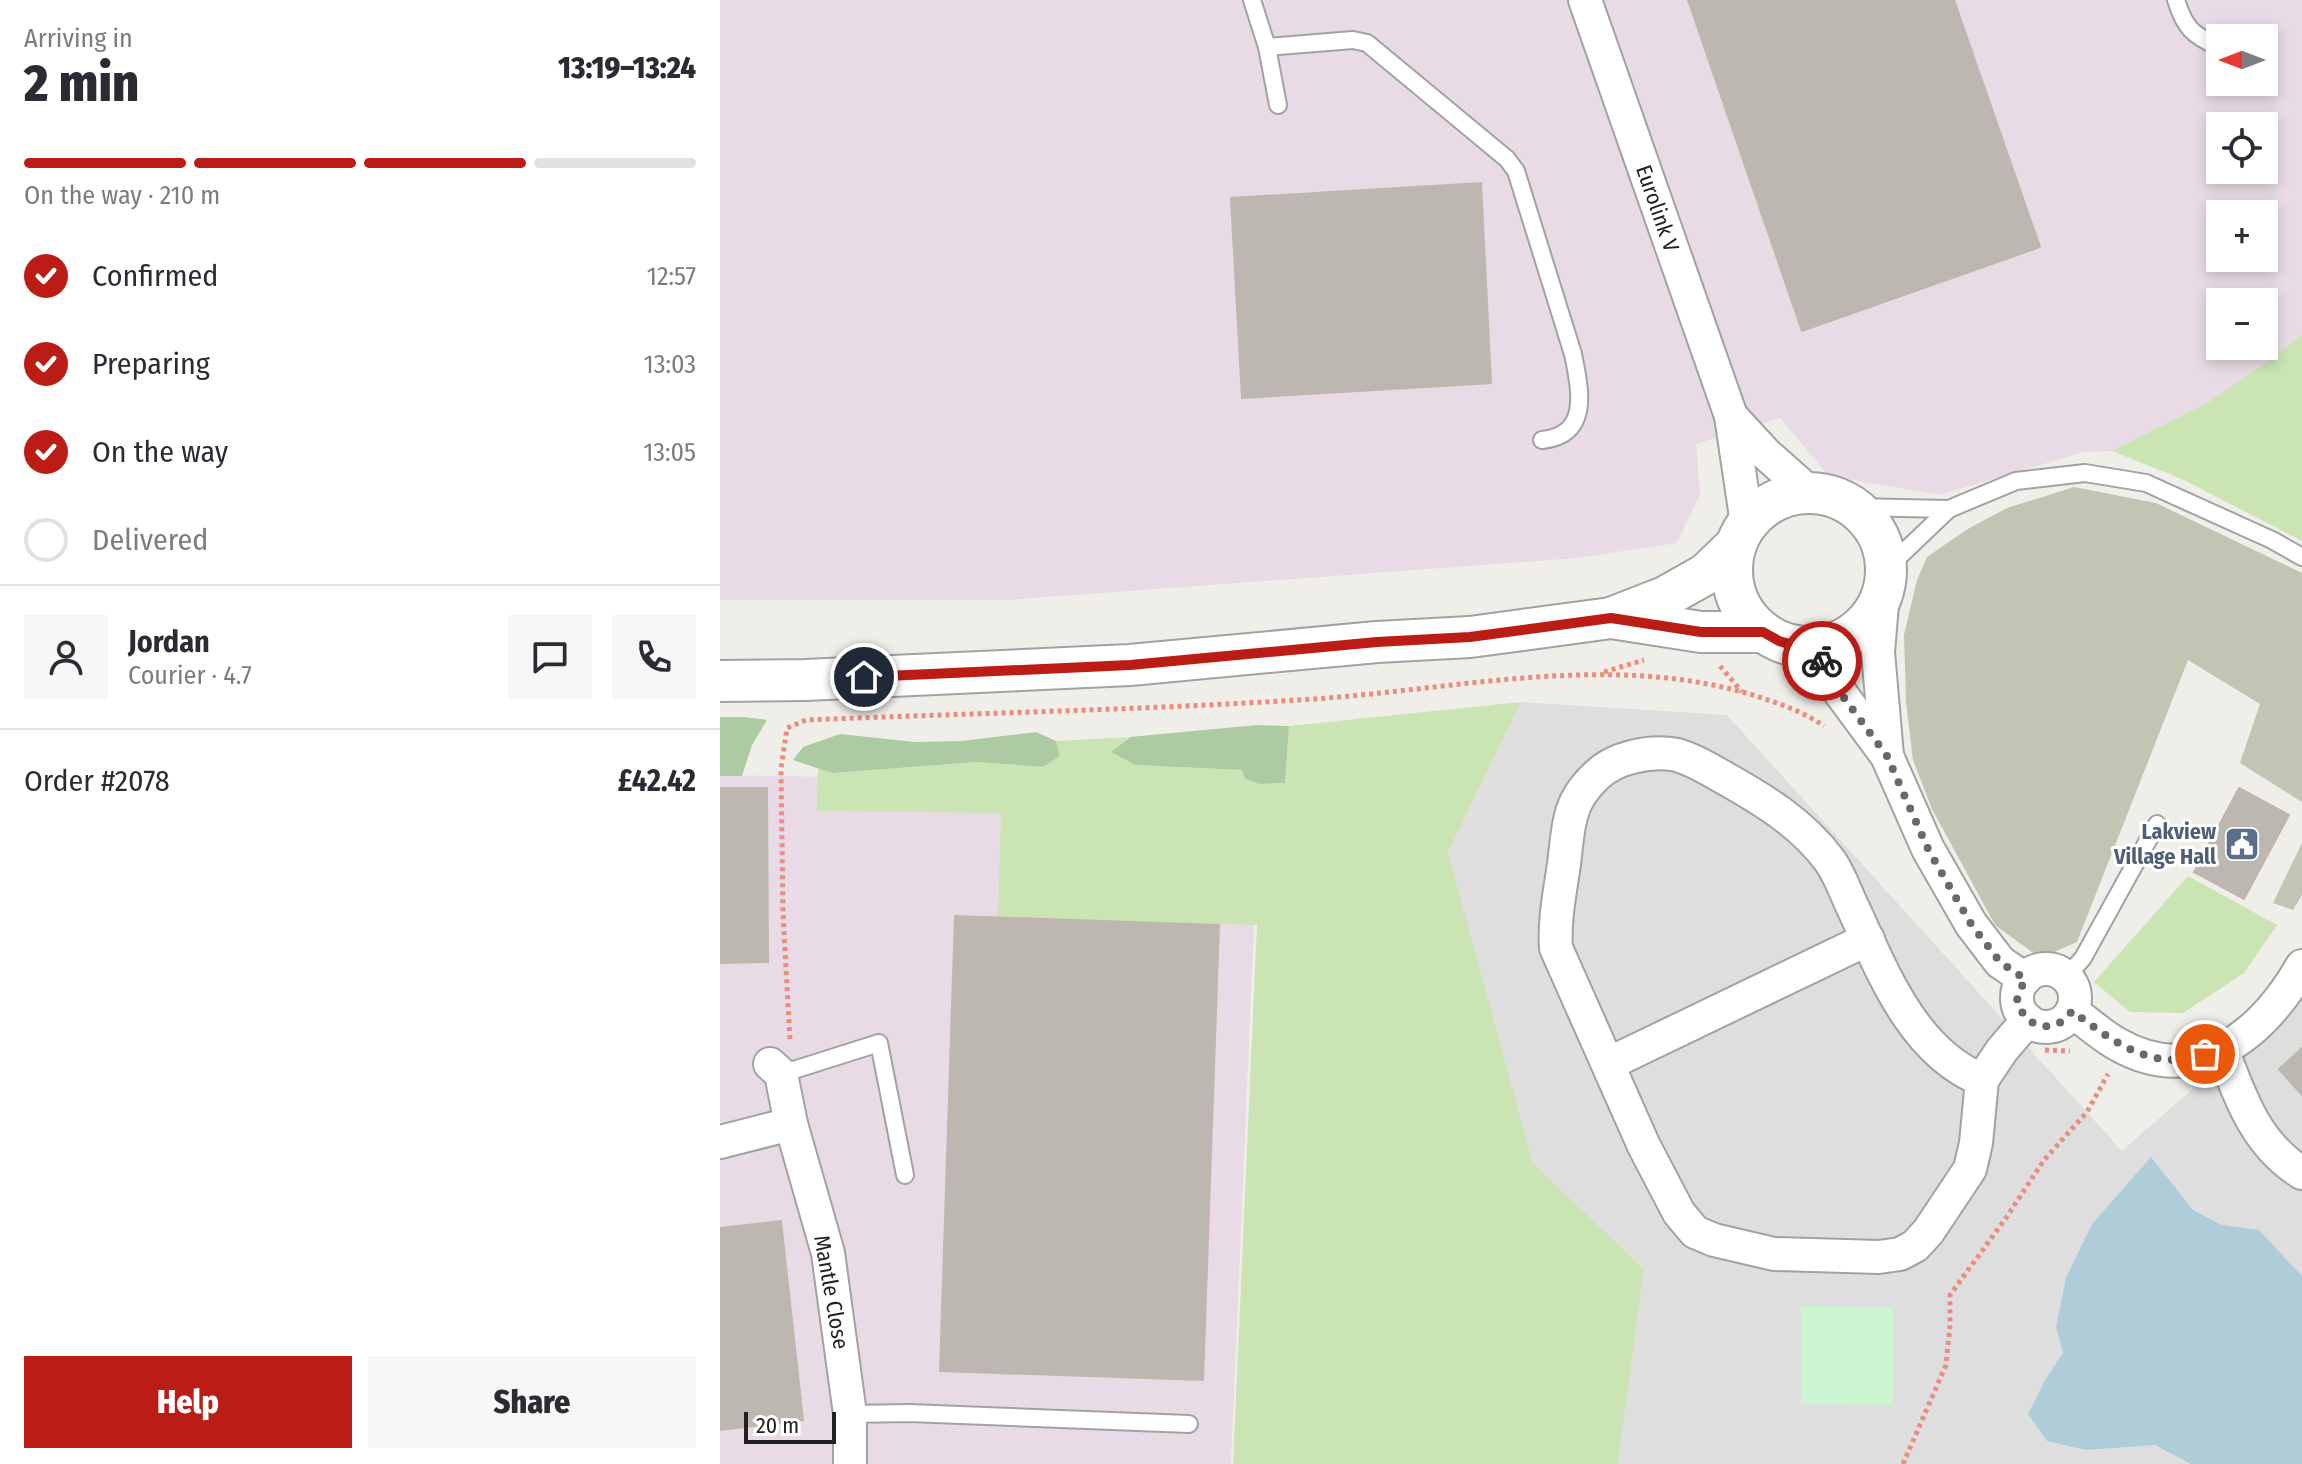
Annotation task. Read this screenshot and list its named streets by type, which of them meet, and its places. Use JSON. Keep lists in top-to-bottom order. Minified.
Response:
{"streets":{"street":["Eurolink V","Mantle Close"]},"places":{"public building":["Lakview Village Hall"]},"scale_bar":"20 m","north":"left","page":{"heading":["2 min","Arriving in","13:19–13:24"],"panel":["Jordan","Courier · 4.7","Order #2078","£42.42"],"map_buttons":["+","−"],"bar":"On the way · 210 m","list":[["Confirmed","12:57"],["Preparing","13:03"],["On the way","13:05"],"Delivered"],"buttons":["Help","Share"],"scale":"20 m"}}
